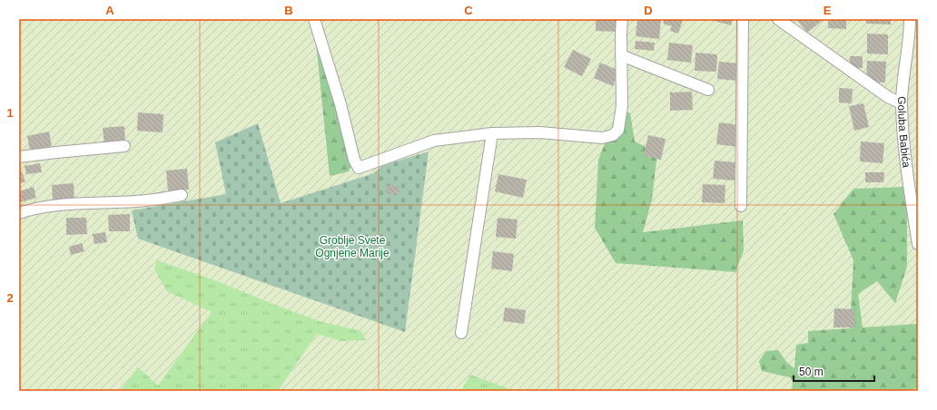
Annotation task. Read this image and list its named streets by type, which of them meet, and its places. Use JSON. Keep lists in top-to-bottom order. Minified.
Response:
{"streets":{"street":["Goluba Babića"]},"parks":["Groblje Svete Ognjene Marije"],"scale_bar":"50 m","grid":{"columns":["A","B","C","D","E"],"rows":["1","2"]}}
